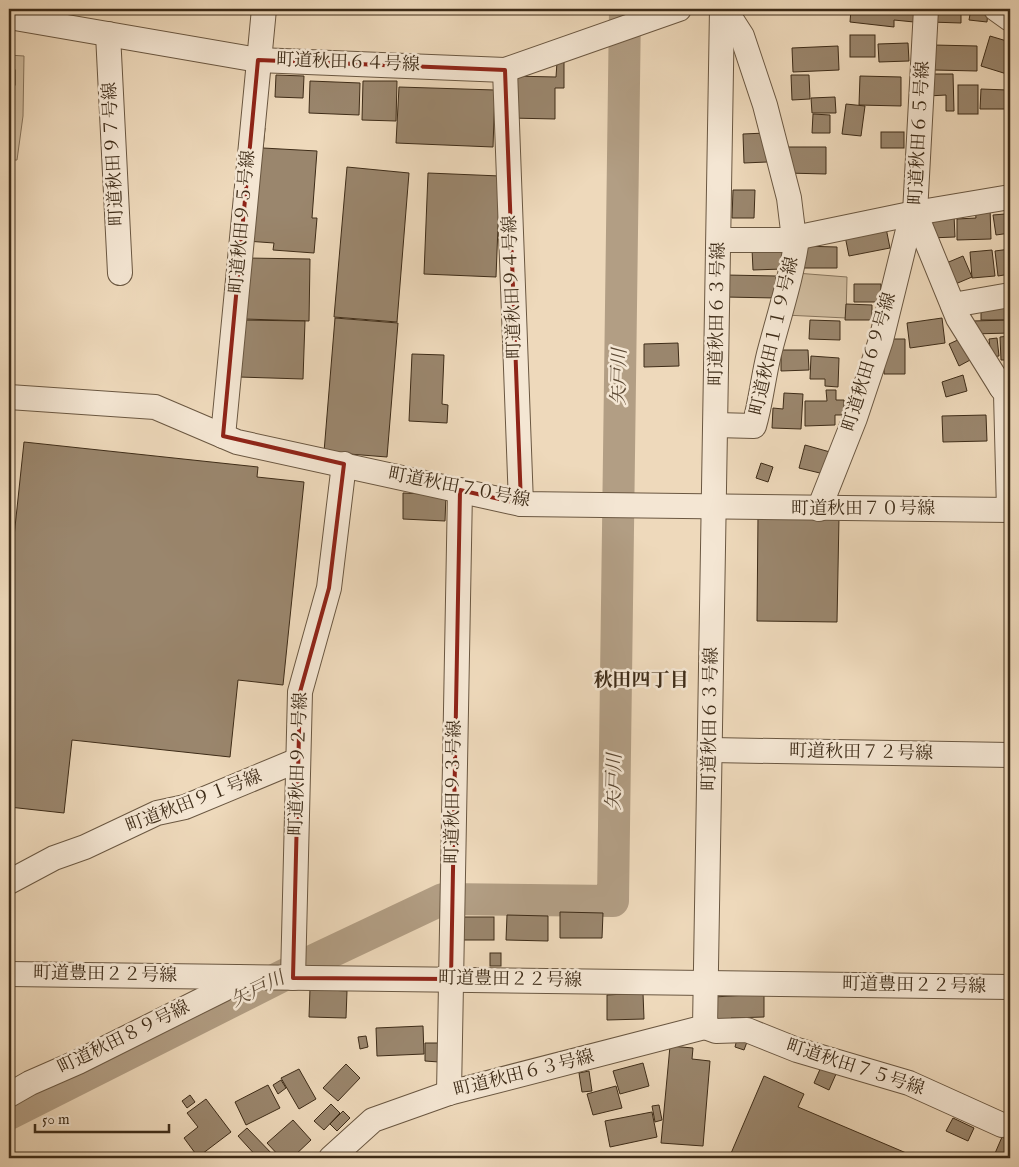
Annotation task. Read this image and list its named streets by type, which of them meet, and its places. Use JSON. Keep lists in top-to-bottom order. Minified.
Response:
{"streets":{"street":["町道秋田６４号線","町道秋田６５号線","町道秋田９７号線","町道秋田９５号線","町道秋田９４号線","町道秋田６３号線","町道秋田１１９号線","町道秋田６９号線","町道秋田７０号線","町道秋田７２号線","町道秋田９２号線","町道秋田９３号線","町道秋田９１号線","町道豊田２２号線","町道秋田８９号線","町道秋田７５号線"]},"crossings":[["町道秋田６４号線","町道秋田９７号線"],["町道秋田６４号線","町道秋田９５号線"],["町道秋田６４号線","町道秋田９４号線"],["町道秋田６５号線","町道秋田６９号線"],["町道秋田９５号線","町道秋田７０号線"],["町道秋田９４号線","町道秋田７０号線"],["町道秋田６３号線","町道秋田１１９号線"],["町道秋田６３号線","町道秋田７０号線"],["町道秋田６３号線","町道秋田７２号線"],["町道秋田６３号線","町道秋田９３号線"],["町道秋田６３号線","町道豊田２２号線"],["町道秋田６３号線","町道秋田７５号線"],["町道秋田６９号線","町道秋田７０号線"],["町道秋田７０号線","町道秋田９２号線"],["町道秋田７０号線","町道秋田９３号線"],["町道秋田９２号線","町道秋田９１号線"],["町道秋田９２号線","町道豊田２２号線"],["町道秋田９３号線","町道豊田２２号線"],["町道豊田２２号線","町道秋田８９号線"]],"districts":["秋田四丁目"],"water":["矢戸川"],"scale_bar":"50 m"}
